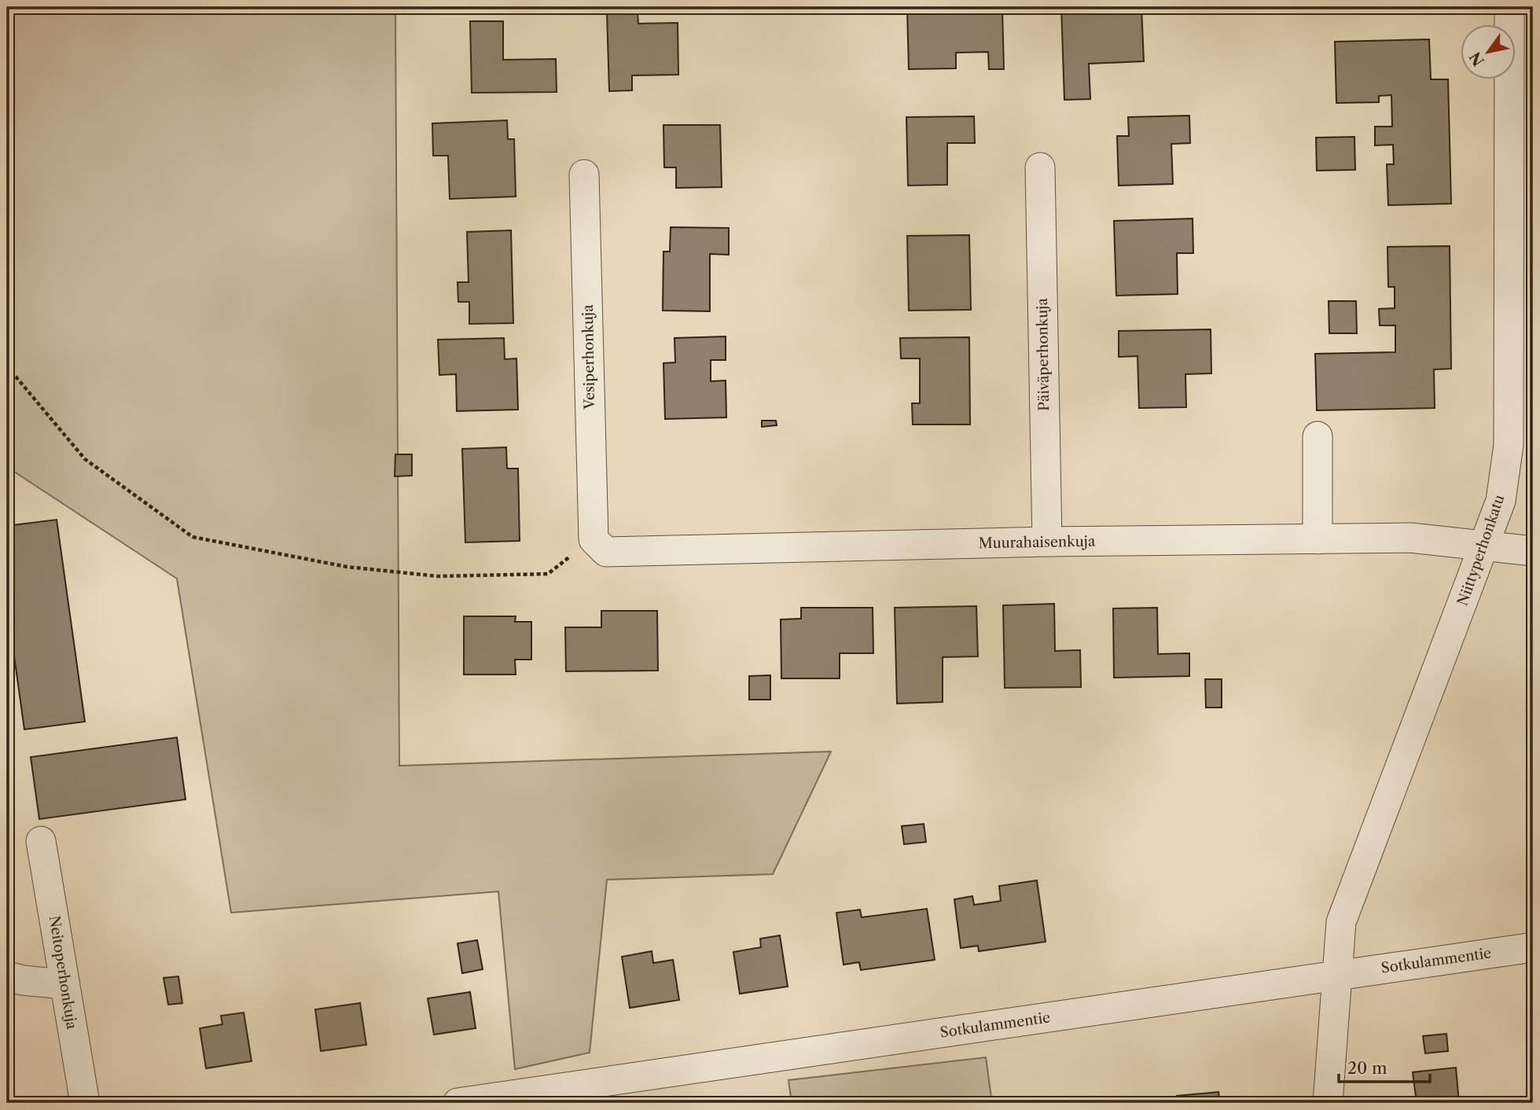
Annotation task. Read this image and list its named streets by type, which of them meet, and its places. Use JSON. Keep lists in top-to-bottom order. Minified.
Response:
{"streets":{"street":["Päiväperhonkuja","Vesiperhonkuja","Muurahaisenkuja","Niittyperhonkatu","Sotkulammentie","Neitoperhonkuja"]},"crossings":[["Päiväperhonkuja","Muurahaisenkuja"],["Vesiperhonkuja","Muurahaisenkuja"],["Muurahaisenkuja","Niittyperhonkatu"],["Niittyperhonkatu","Sotkulammentie"]],"scale_bar":"20 m","north":"bottom left"}
